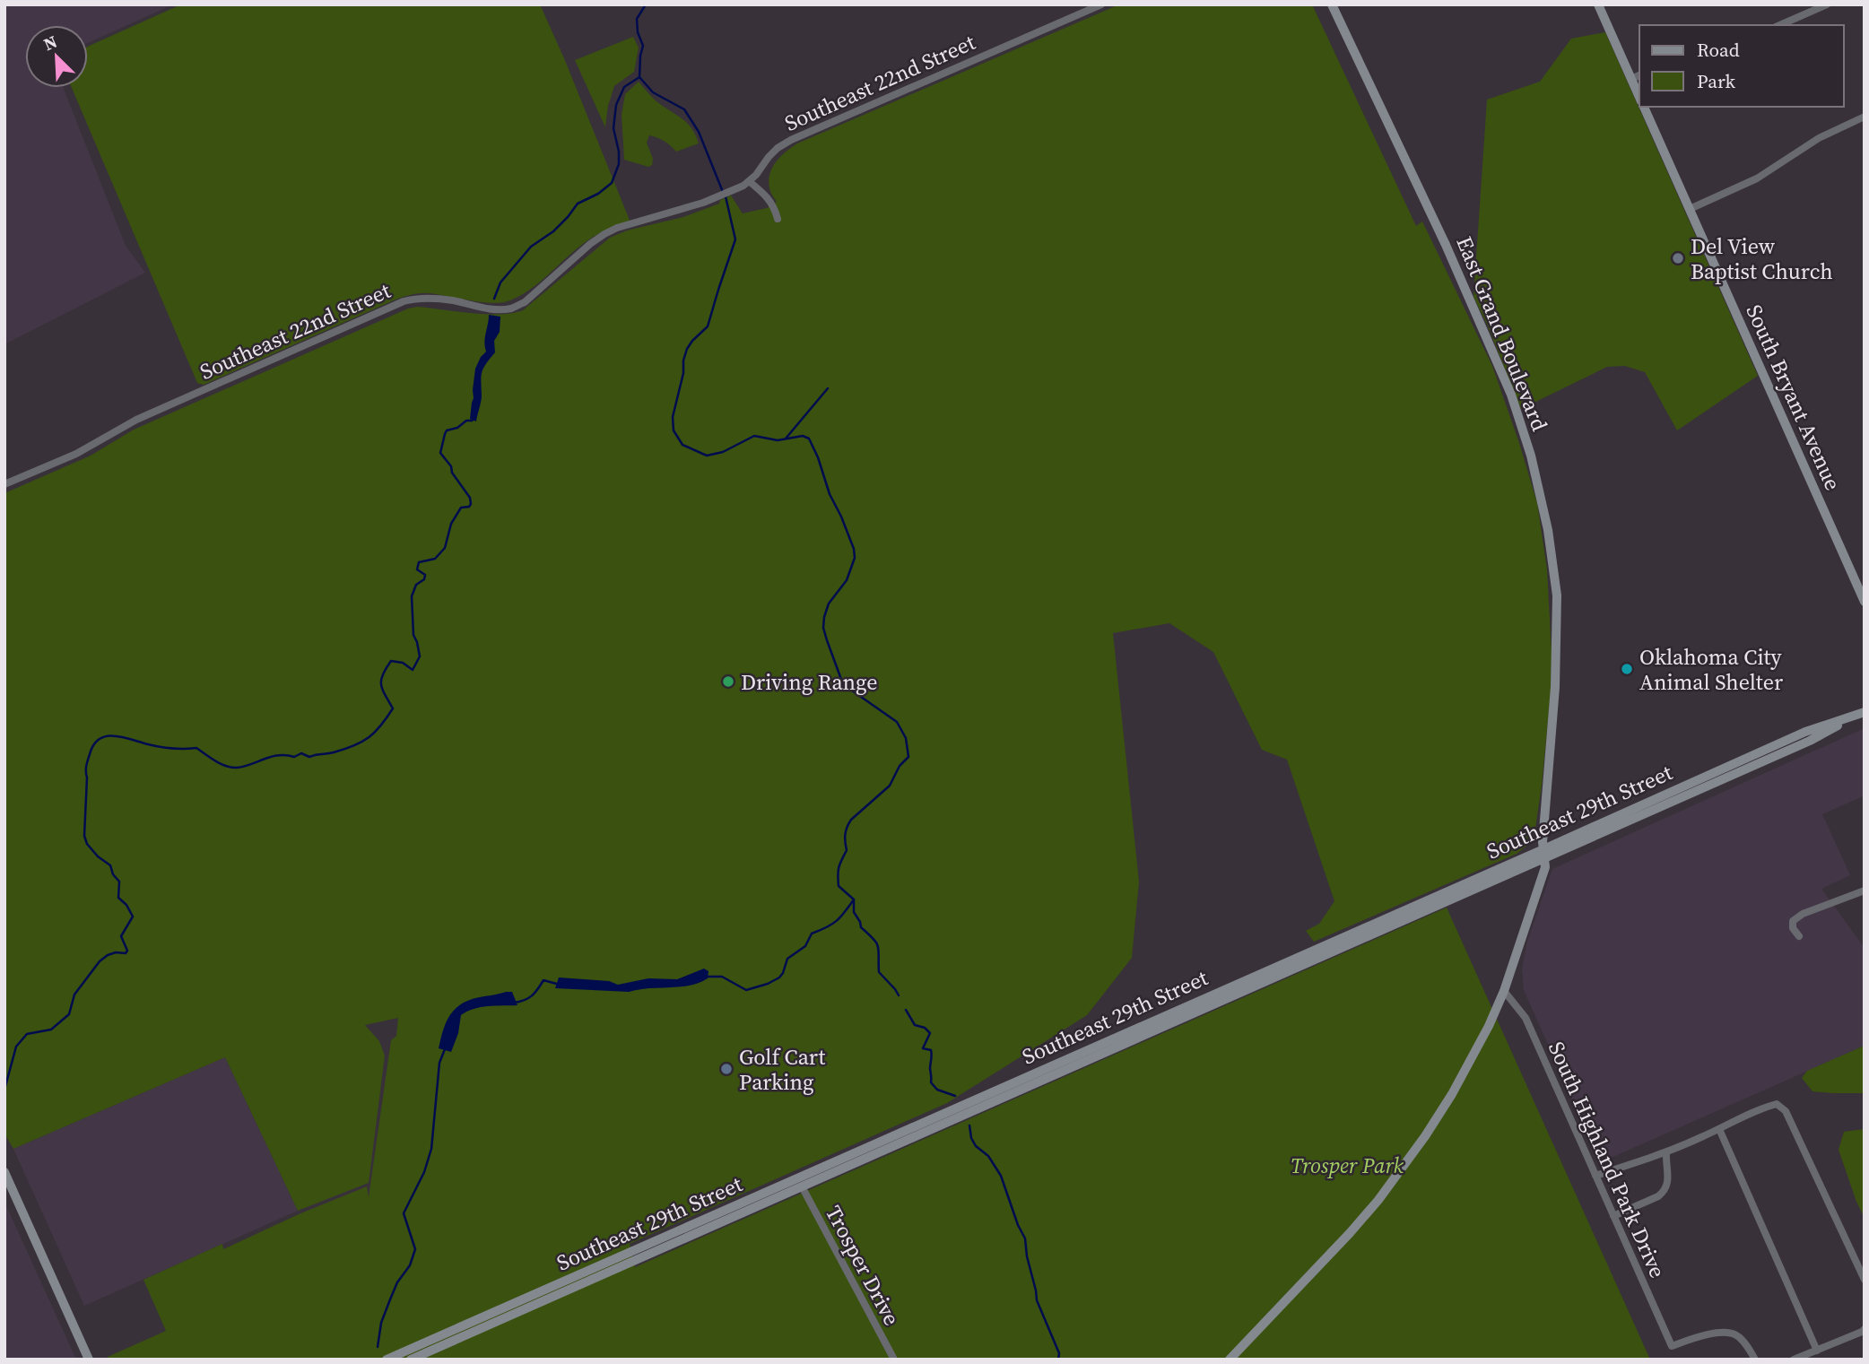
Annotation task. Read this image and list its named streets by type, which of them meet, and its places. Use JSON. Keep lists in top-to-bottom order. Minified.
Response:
{"streets":{"main road":["East Grand Boulevard","South Bryant Avenue","Southeast 29th Street"],"street":["Southeast 22nd Street","South Highland Park Drive","Trosper Drive"]},"crossings":[["East Grand Boulevard","Southeast 29th Street"],["East Grand Boulevard","South Highland Park Drive"],["Southeast 29th Street","Trosper Drive"]],"parks":["Trosper Park"],"places":["Del View Baptist Church","Oklahoma City Animal Shelter","Driving Range","Golf Cart Parking"],"legend":["Road","Park"],"north":"top left"}
